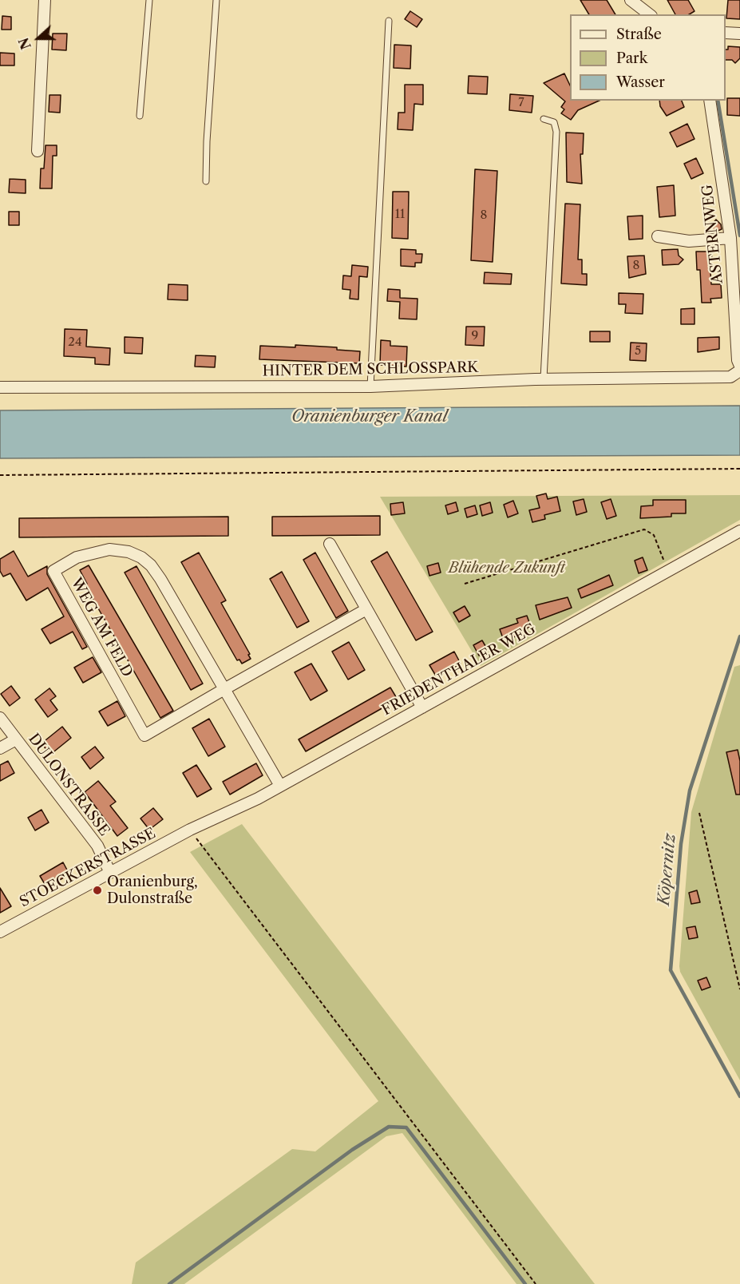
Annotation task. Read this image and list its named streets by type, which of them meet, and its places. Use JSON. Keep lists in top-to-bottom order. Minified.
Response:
{"streets":{"street":["ASTERNWEG","HINTER DEM SCHLOSSPARK","WEG AM FELD","FRIEDENTHALER WEG","DULONSTRASSE","STOECKERSTRASSE"]},"crossings":[["WEG AM FELD","FRIEDENTHALER WEG"],["FRIEDENTHALER WEG","STOECKERSTRASSE"],["DULONSTRASSE","STOECKERSTRASSE"]],"water":["Oranienburger Kanal","Köpernitz"],"parks":["Blühende Zukunft"],"places":["Oranienburg, Dulonstraße"],"house_numbers":["7","11","8","8","9","24","5"],"legend":["Straße","Park","Wasser"],"north":"left"}
